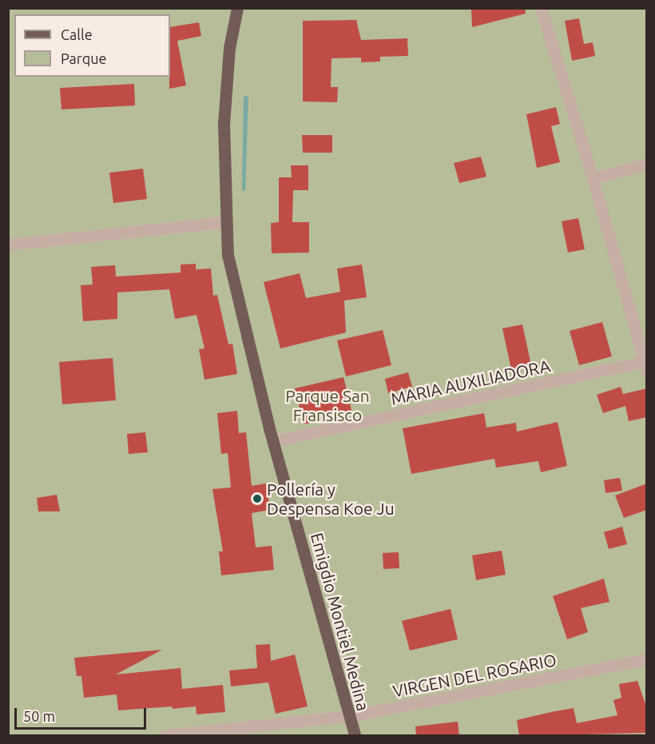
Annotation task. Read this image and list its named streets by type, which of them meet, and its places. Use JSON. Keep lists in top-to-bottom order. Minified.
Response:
{"streets":{"main road":["Emigdio Montiel Medina"],"street":["MARIA AUXILIADORA","VIRGEN DEL ROSARIO"]},"crossings":[["MARIA AUXILIADORA","Emigdio Montiel Medina"],["Emigdio Montiel Medina","VIRGEN DEL ROSARIO"]],"parks":["Parque San Fransisco"],"places":["Pollería y Despensa Koe Ju"],"legend":["Calle","Parque"],"scale_bar":"50 m"}
